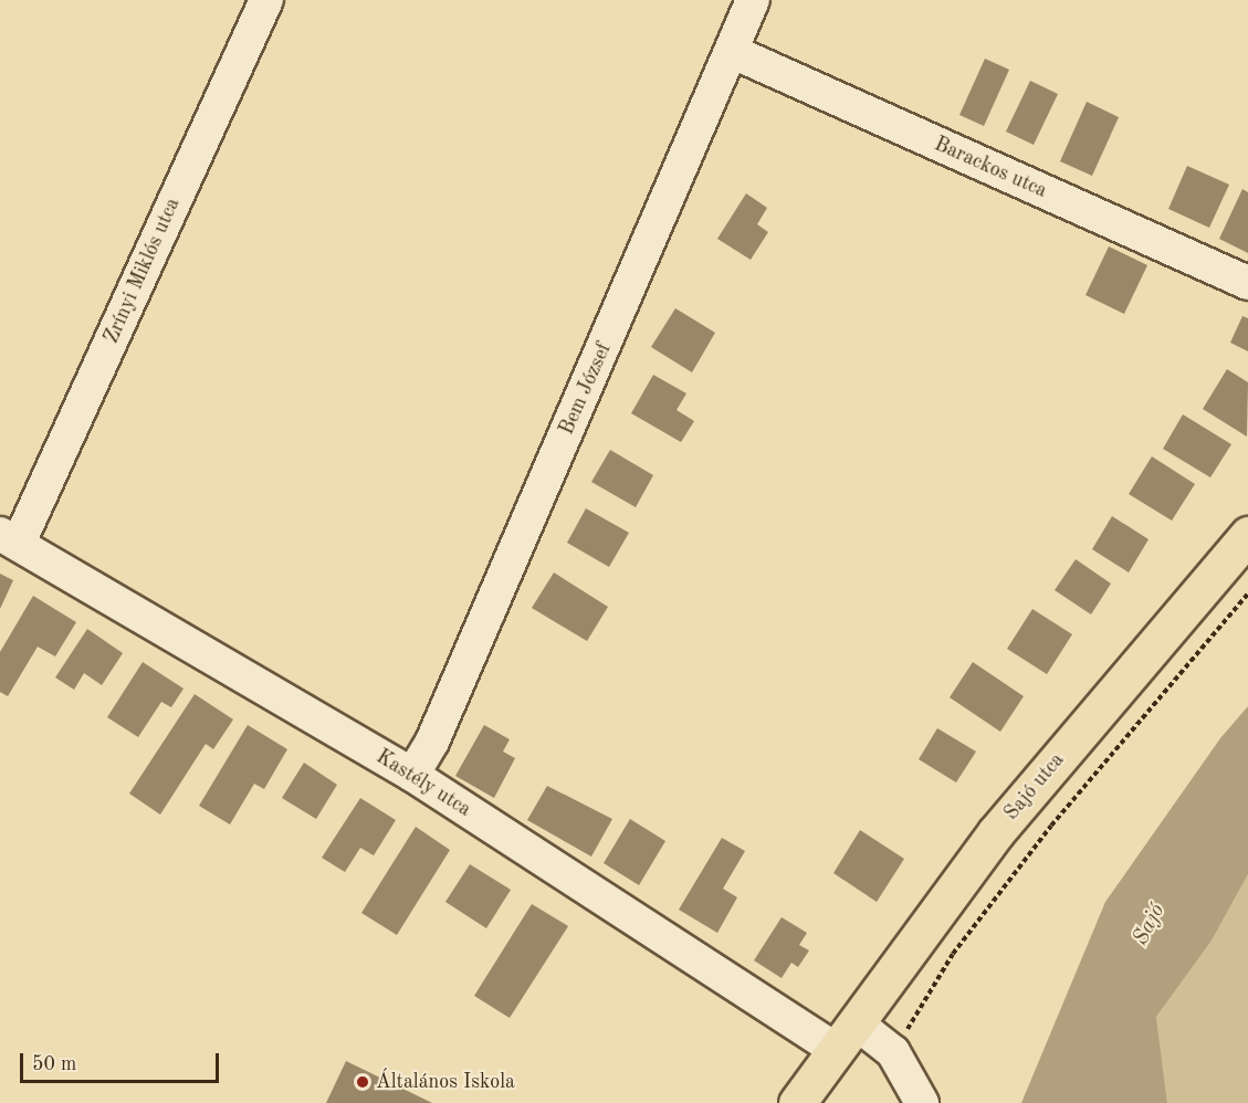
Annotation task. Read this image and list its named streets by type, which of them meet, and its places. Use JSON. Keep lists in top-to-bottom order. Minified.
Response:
{"streets":{"main road":["Sajó utca"],"street":["Barackos utca","Zrínyi Miklós utca","Bem József","Kastély utca"]},"crossings":[["Barackos utca","Bem József"],["Zrínyi Miklós utca","Kastély utca"],["Bem József","Kastély utca"],["Kastély utca","Sajó utca"]],"water":["Sajó"],"places":["Általános Iskola"],"scale_bar":"50 m"}
